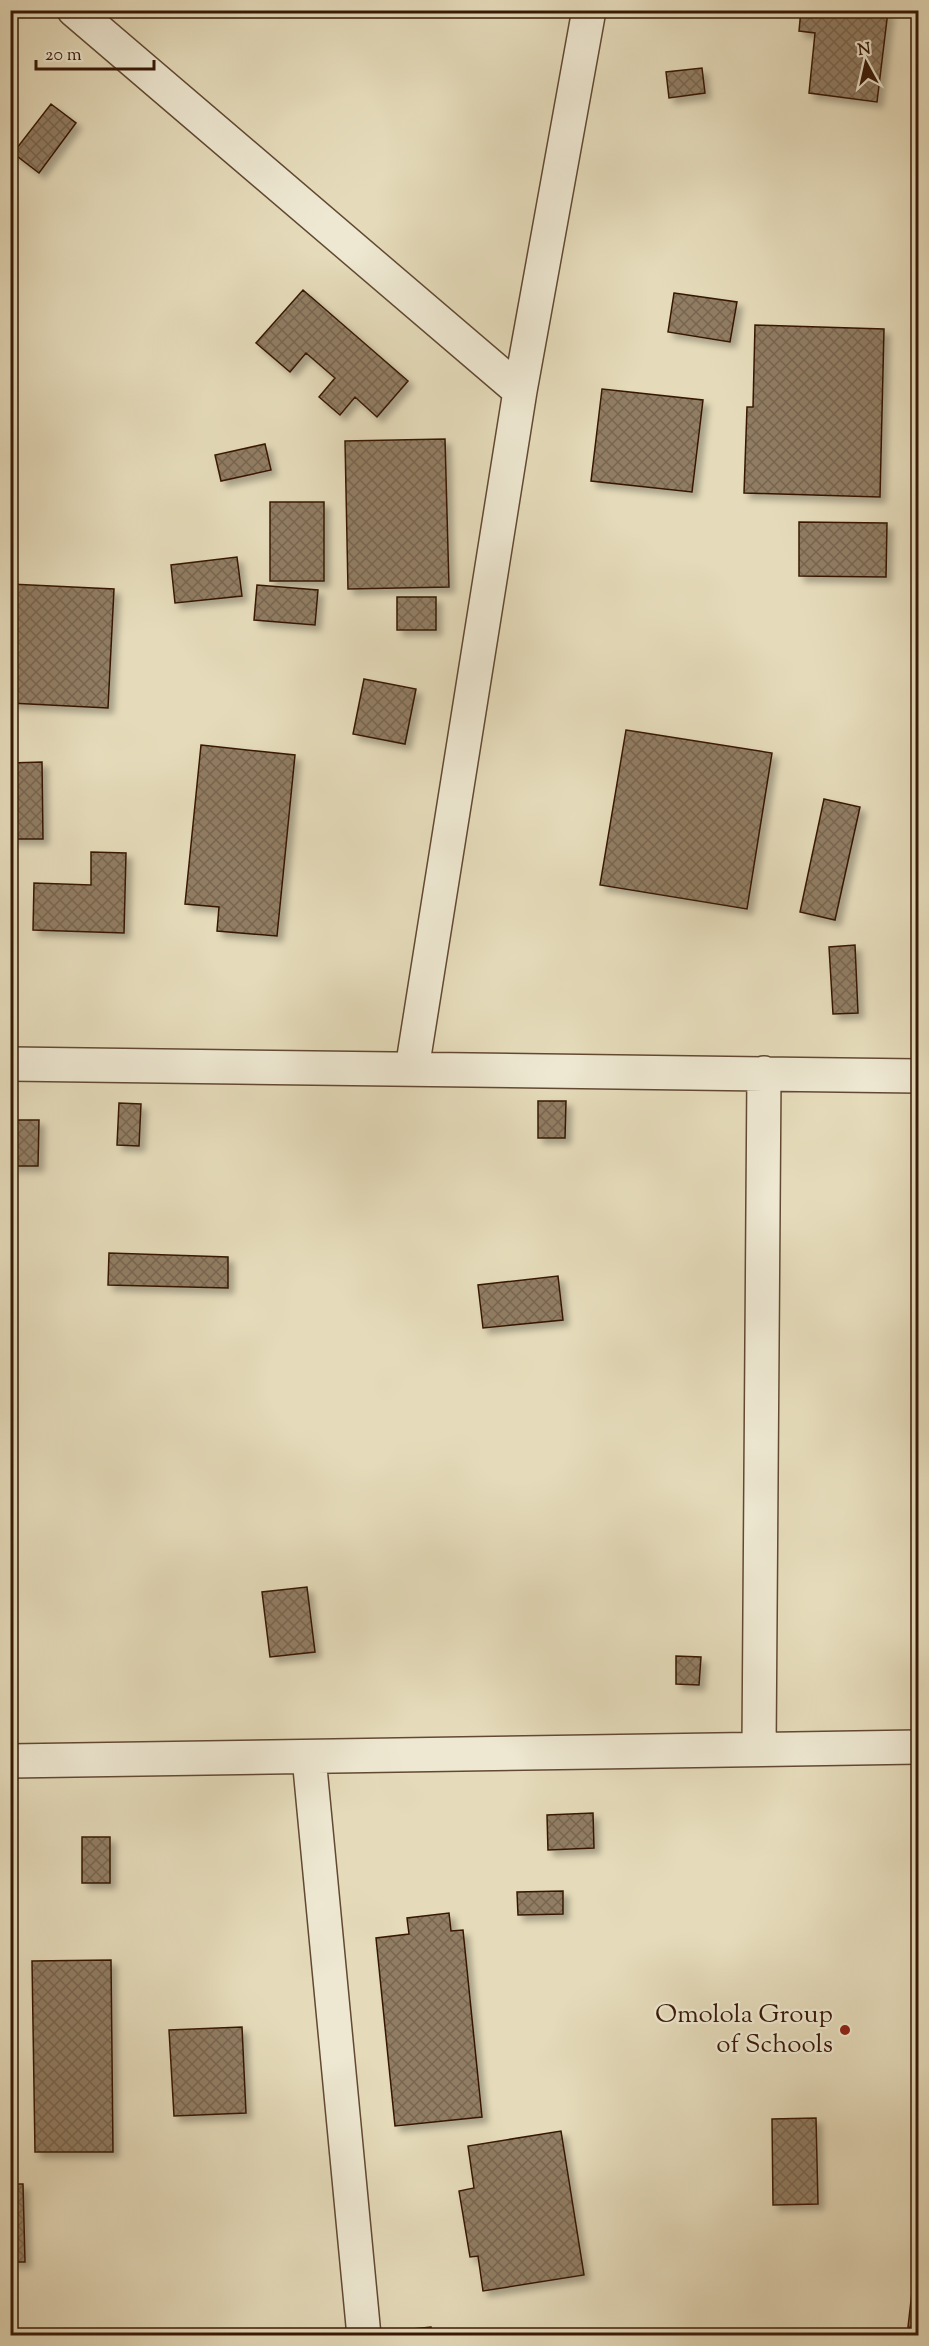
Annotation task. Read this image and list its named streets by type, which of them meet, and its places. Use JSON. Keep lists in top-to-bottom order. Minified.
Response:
{"places":["Omolola Group of Schools"],"scale_bar":"20 m","north":"top"}
